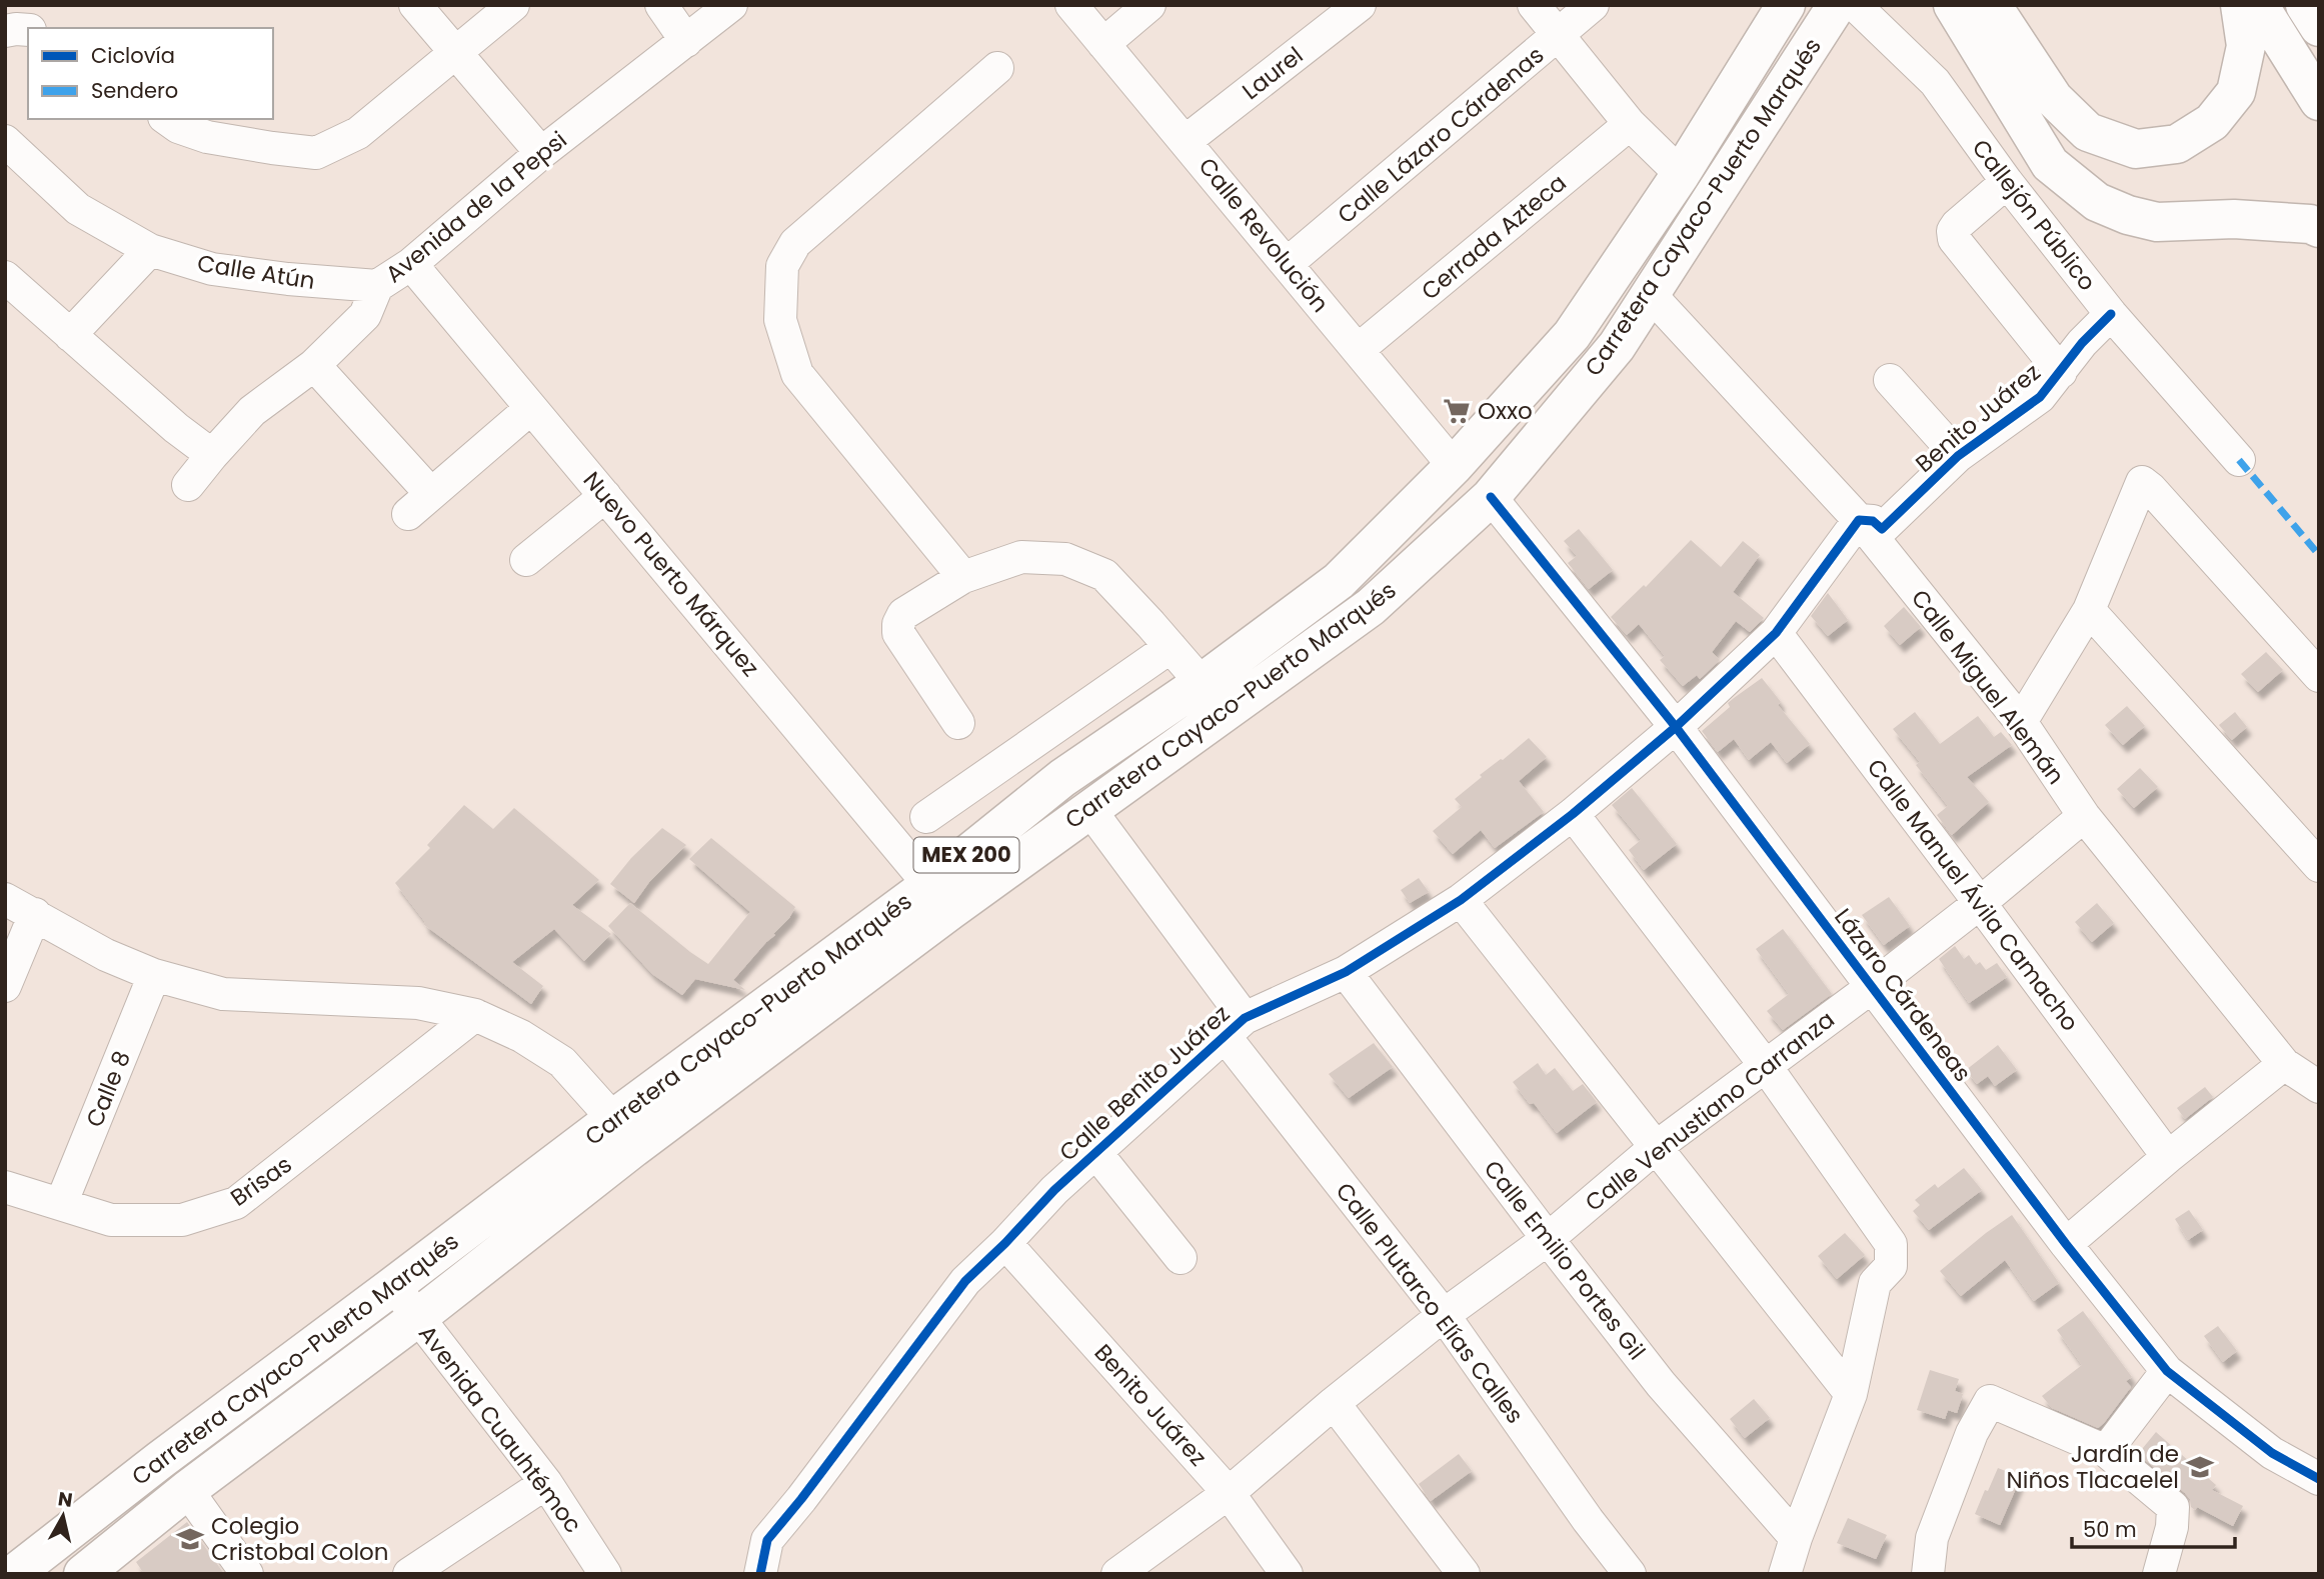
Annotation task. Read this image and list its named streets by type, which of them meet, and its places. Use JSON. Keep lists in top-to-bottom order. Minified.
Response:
{"streets":{"main road":["Carretera Cayaco-Puerto Marqués","MEX 200"],"street":["Laurel","Calle Lázaro Cárdenas","Avenida de la Pepsi","Callejón Público","Calle Revolución","Cerrada Azteca","Calle Atún","Benito Juárez","Nuevo Puerto Márquez","Calle Miguel Alemán","Calle Manuel Ávila Camacho","Lázaro Cárdeneas","Calle Benito Juárez","Calle 8","Calle Venustiano Carranza","Brisas","Calle Emilio Portes Gil","Calle Plutarco Elías Calles","Avenida Cuauhtémoc"]},"crossings":[["Laurel","Calle Revolución"],["Calle Lázaro Cárdenas","Calle Revolución"],["Avenida de la Pepsi","Calle Atún"],["Avenida de la Pepsi","Nuevo Puerto Márquez"],["Carretera Cayaco-Puerto Marqués","Calle Revolución"],["Carretera Cayaco-Puerto Marqués","Nuevo Puerto Márquez"],["Carretera Cayaco-Puerto Marqués","Calle Miguel Alemán"],["Carretera Cayaco-Puerto Marqués","Lázaro Cárdeneas"],["Carretera Cayaco-Puerto Marqués","Calle Plutarco Elías Calles"],["Carretera Cayaco-Puerto Marqués","Avenida Cuauhtémoc"],["Callejón Público","Benito Juárez"],["Calle Revolución","Cerrada Azteca"],["Benito Juárez","Calle Miguel Alemán"],["Benito Juárez","Calle Benito Juárez"],["Benito Juárez","Calle Venustiano Carranza"],["Calle Miguel Alemán","Calle Benito Juárez"],["Calle Miguel Alemán","Calle Venustiano Carranza"],["Calle Manuel Ávila Camacho","Calle Benito Juárez"],["Calle Manuel Ávila Camacho","Calle Venustiano Carranza"],["Lázaro Cárdeneas","Calle Benito Juárez"],["Lázaro Cárdeneas","Calle Venustiano Carranza"],["Calle Benito Juárez","Calle Emilio Portes Gil"],["Calle Benito Juárez","Calle Plutarco Elías Calles"],["Calle 8","Brisas"],["Calle Venustiano Carranza","Calle Emilio Portes Gil"],["Calle Venustiano Carranza","Calle Plutarco Elías Calles"]],"places":{"supermarket":["Oxxo"],"school or university":["Jardín de Niños Tlacaelel","Colegio Cristobal Colon"]},"legend":["Ciclovía","Sendero"],"scale_bar":"50 m","north":"top"}
